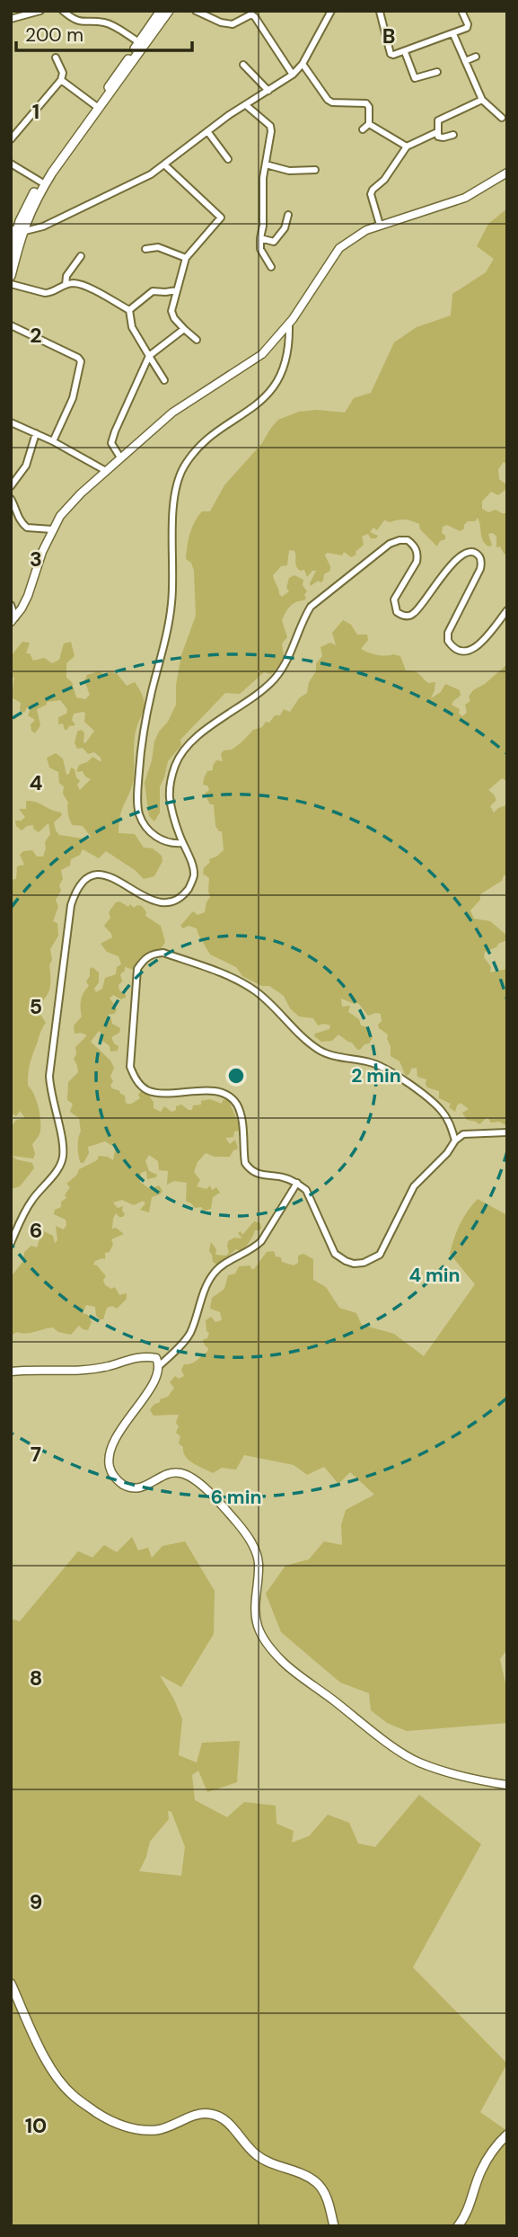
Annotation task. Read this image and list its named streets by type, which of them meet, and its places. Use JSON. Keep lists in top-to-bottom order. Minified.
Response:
{"scale_bar":"200 m","grid":{"columns":["B"],"rows":["1","2","3","4","5","6","7","8","9","10"]},"rings":["2 min","4 min","6 min"]}
